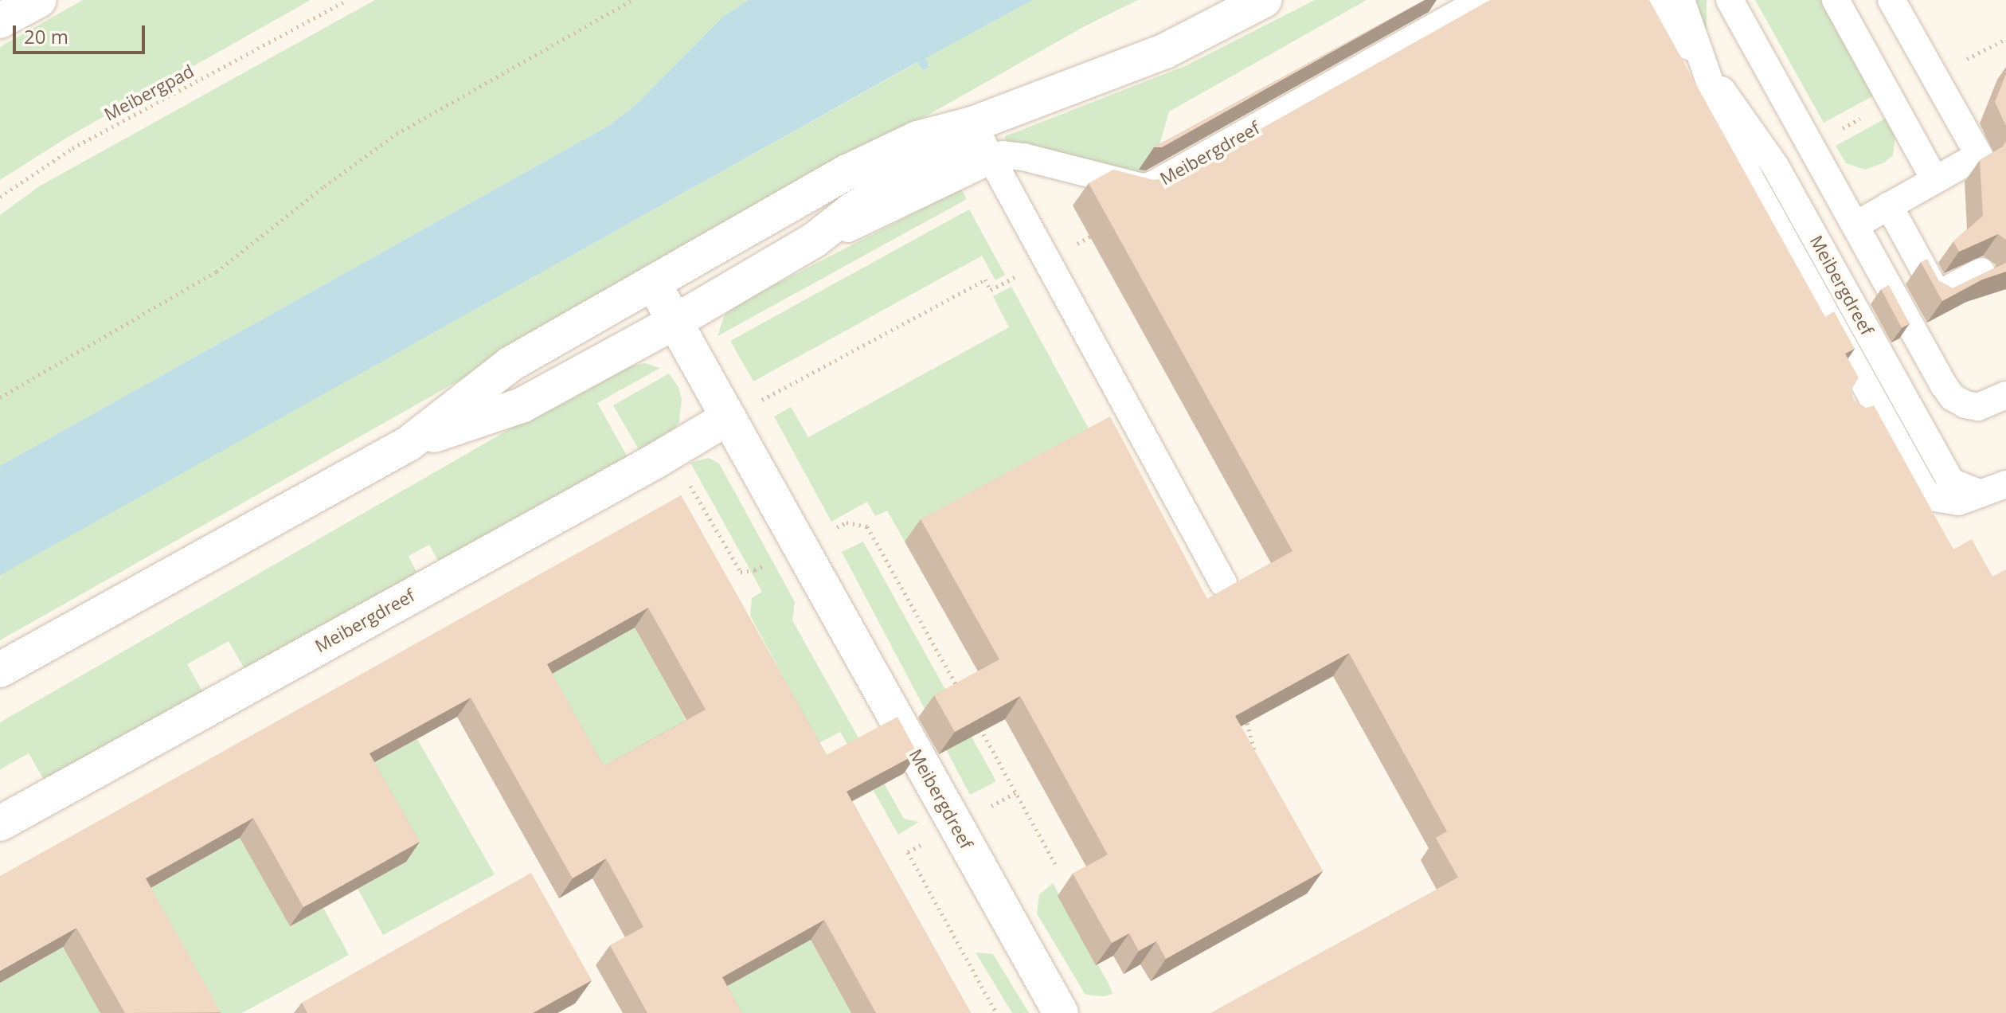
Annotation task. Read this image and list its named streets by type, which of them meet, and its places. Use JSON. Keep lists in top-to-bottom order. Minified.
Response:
{"streets":{"street":["Meibergdreef"],"path":["Meibergpad"]},"scale_bar":"20 m"}
